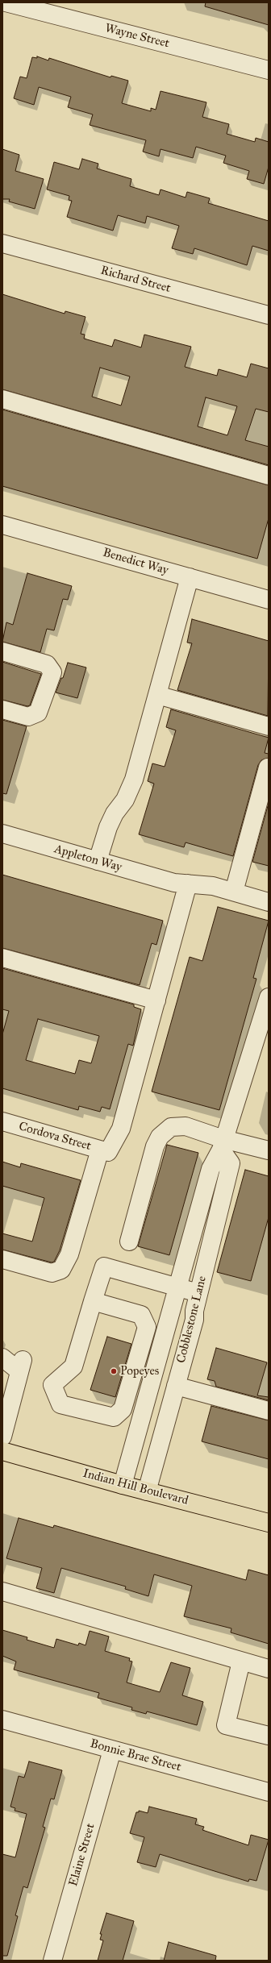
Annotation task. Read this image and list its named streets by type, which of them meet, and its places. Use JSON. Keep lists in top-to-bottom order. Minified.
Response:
{"streets":{"main road":["Indian Hill Boulevard"],"street":["Wayne Street","Richard Street","Benedict Way","Appleton Way","Cordova Street","Cobblestone Lane","Bonnie Brae Street","Elaine Street"]},"crossings":[["Cobblestone Lane","Indian Hill Boulevard"],["Bonnie Brae Street","Elaine Street"]],"places":["Popeyes"]}
